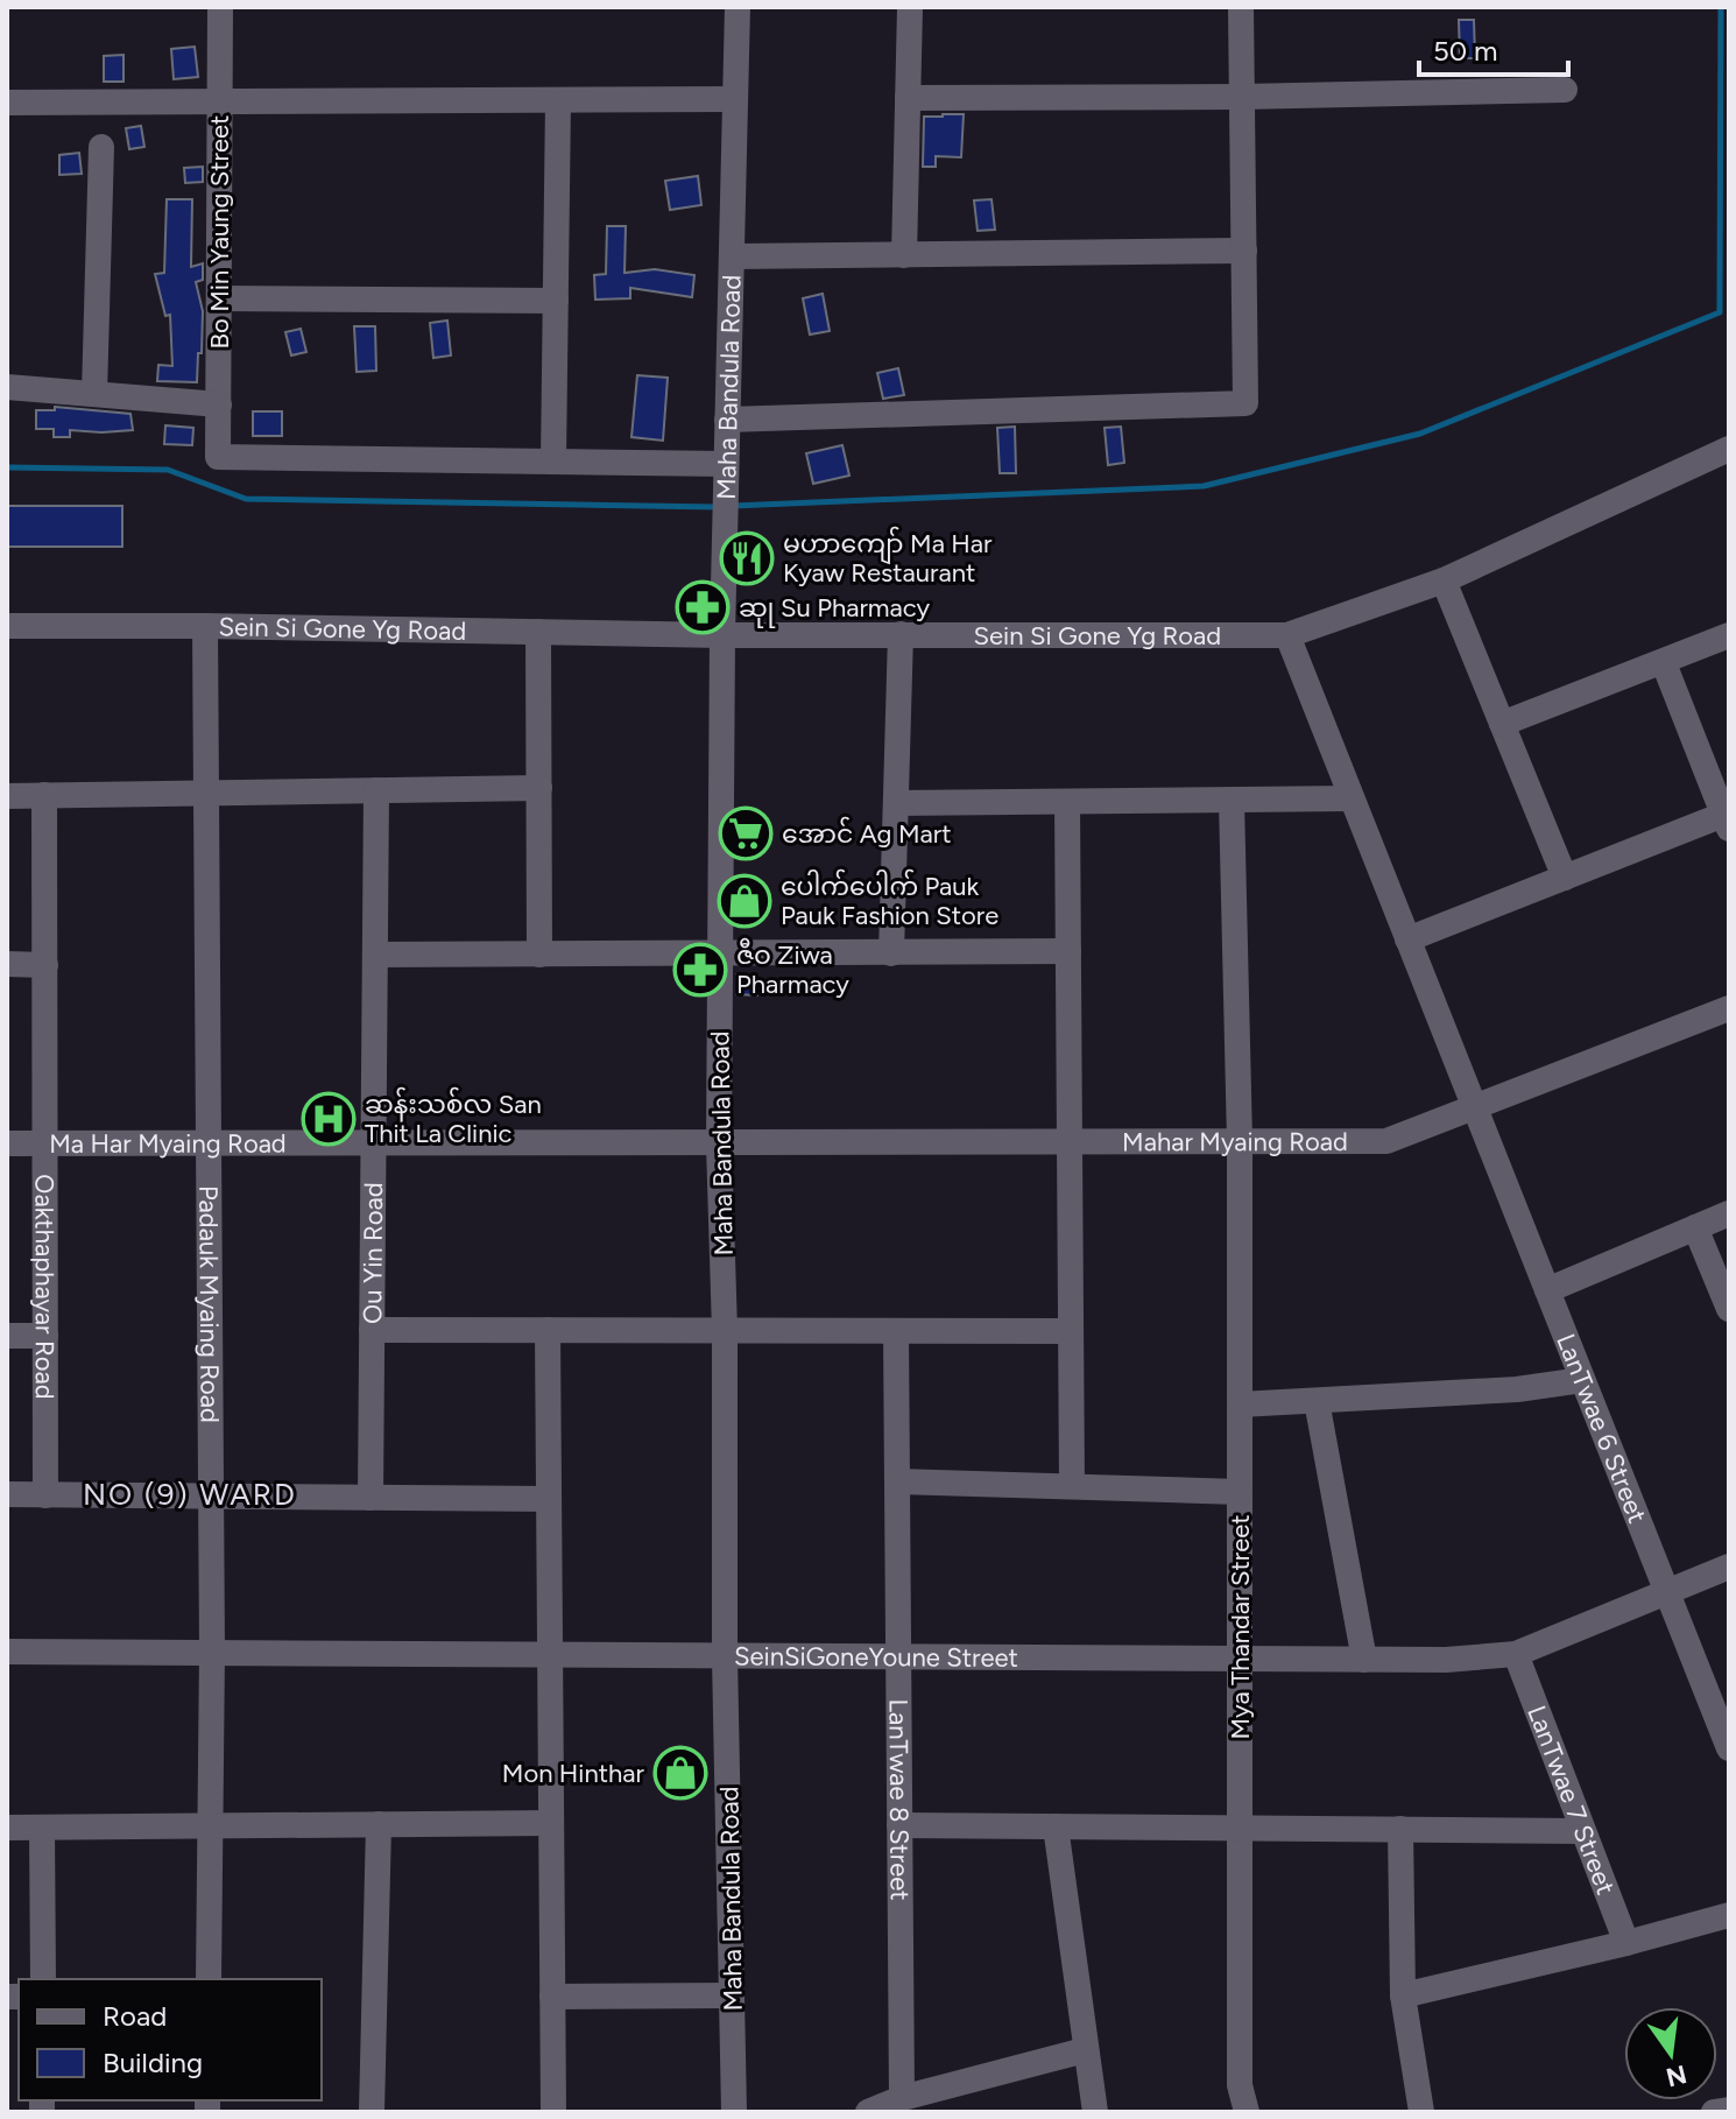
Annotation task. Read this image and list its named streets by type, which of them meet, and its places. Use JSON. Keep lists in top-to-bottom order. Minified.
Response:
{"streets":{"street":["Bo Min Yaung Street","Maha Bandula Road","Sein Si Gone Yg Road","Mahar Myaing Road","Ma Har Myaing Road","Ou Yin Road","Oakthaphayar Road","Padauk Myaing Road","LanTwae 6 Street","Mya Thandar Street","SeinSiGoneYoune Street","LanTwae 8 Street","LanTwae 7 Street"]},"crossings":[["Maha Bandula Road","Sein Si Gone Yg Road"],["Maha Bandula Road","Mahar Myaing Road"],["Maha Bandula Road","Ma Har Myaing Road"],["Maha Bandula Road","SeinSiGoneYoune Street"],["Sein Si Gone Yg Road","Padauk Myaing Road"],["Sein Si Gone Yg Road","LanTwae 6 Street"],["Mahar Myaing Road","Ma Har Myaing Road"],["Mahar Myaing Road","LanTwae 6 Street"],["Mahar Myaing Road","Mya Thandar Street"],["Ma Har Myaing Road","Ou Yin Road"],["Ma Har Myaing Road","Oakthaphayar Road"],["Ma Har Myaing Road","Padauk Myaing Road"],["Padauk Myaing Road","SeinSiGoneYoune Street"],["LanTwae 6 Street","SeinSiGoneYoune Street"],["Mya Thandar Street","SeinSiGoneYoune Street"],["SeinSiGoneYoune Street","LanTwae 8 Street"],["SeinSiGoneYoune Street","LanTwae 7 Street"]],"districts":["NO (9) WARD"],"places":{"restaurant":["မဟာကျော် Ma Har Kyaw Restaurant"],"pharmacy":["ဆုု Su Pharmacy","ဇီဝ Ziwa Pharmacy"],"supermarket":["အောင် Ag Mart"],"shop":["ပေါက်ပေါက် Pauk Pauk Fashion Store","Mon Hinthar"],"hospital":["ဆန်းသစ်လ San Thit La Clinic"]},"legend":["Road","Building"],"scale_bar":"50 m","north":"bottom"}
